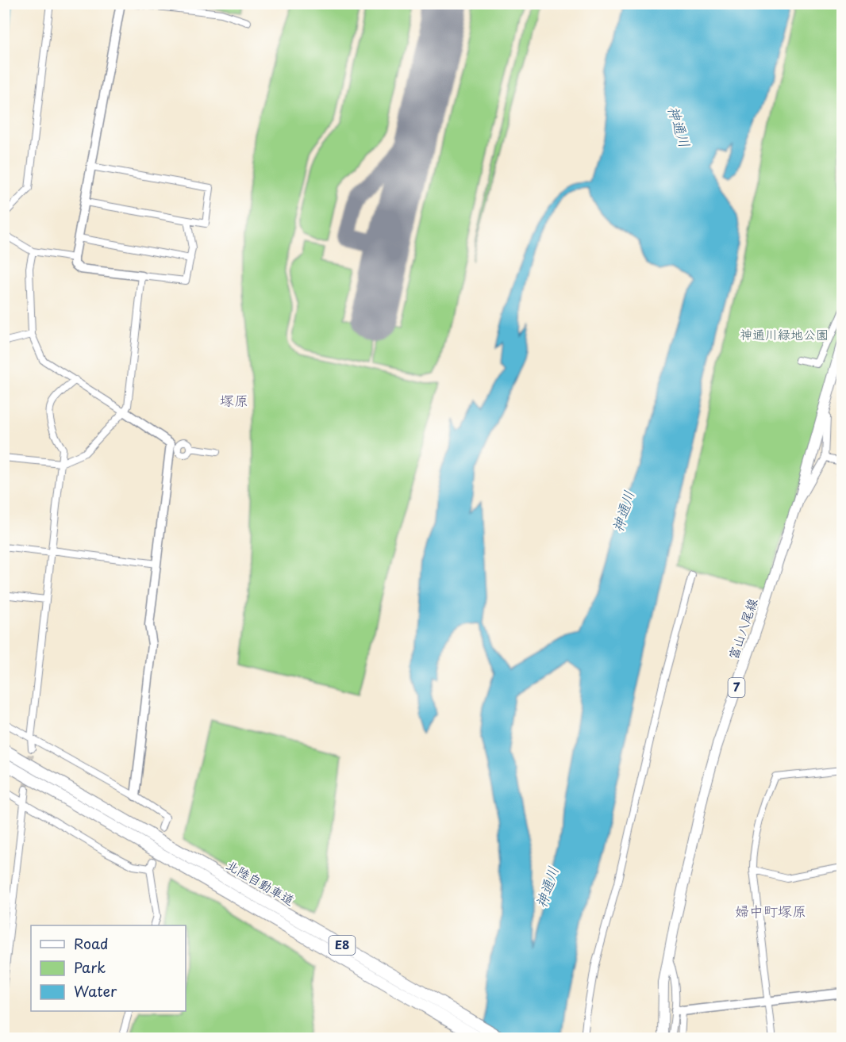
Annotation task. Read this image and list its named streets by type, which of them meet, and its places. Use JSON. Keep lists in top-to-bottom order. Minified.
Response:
{"streets":{"highway":["北陸自動車道","E8"],"main road":["富山八尾線","7"]},"districts":["塚原","婦中町塚原"],"water":["神通川"],"parks":["神通川緑地公園"],"legend":["Road","Park","Water"]}
